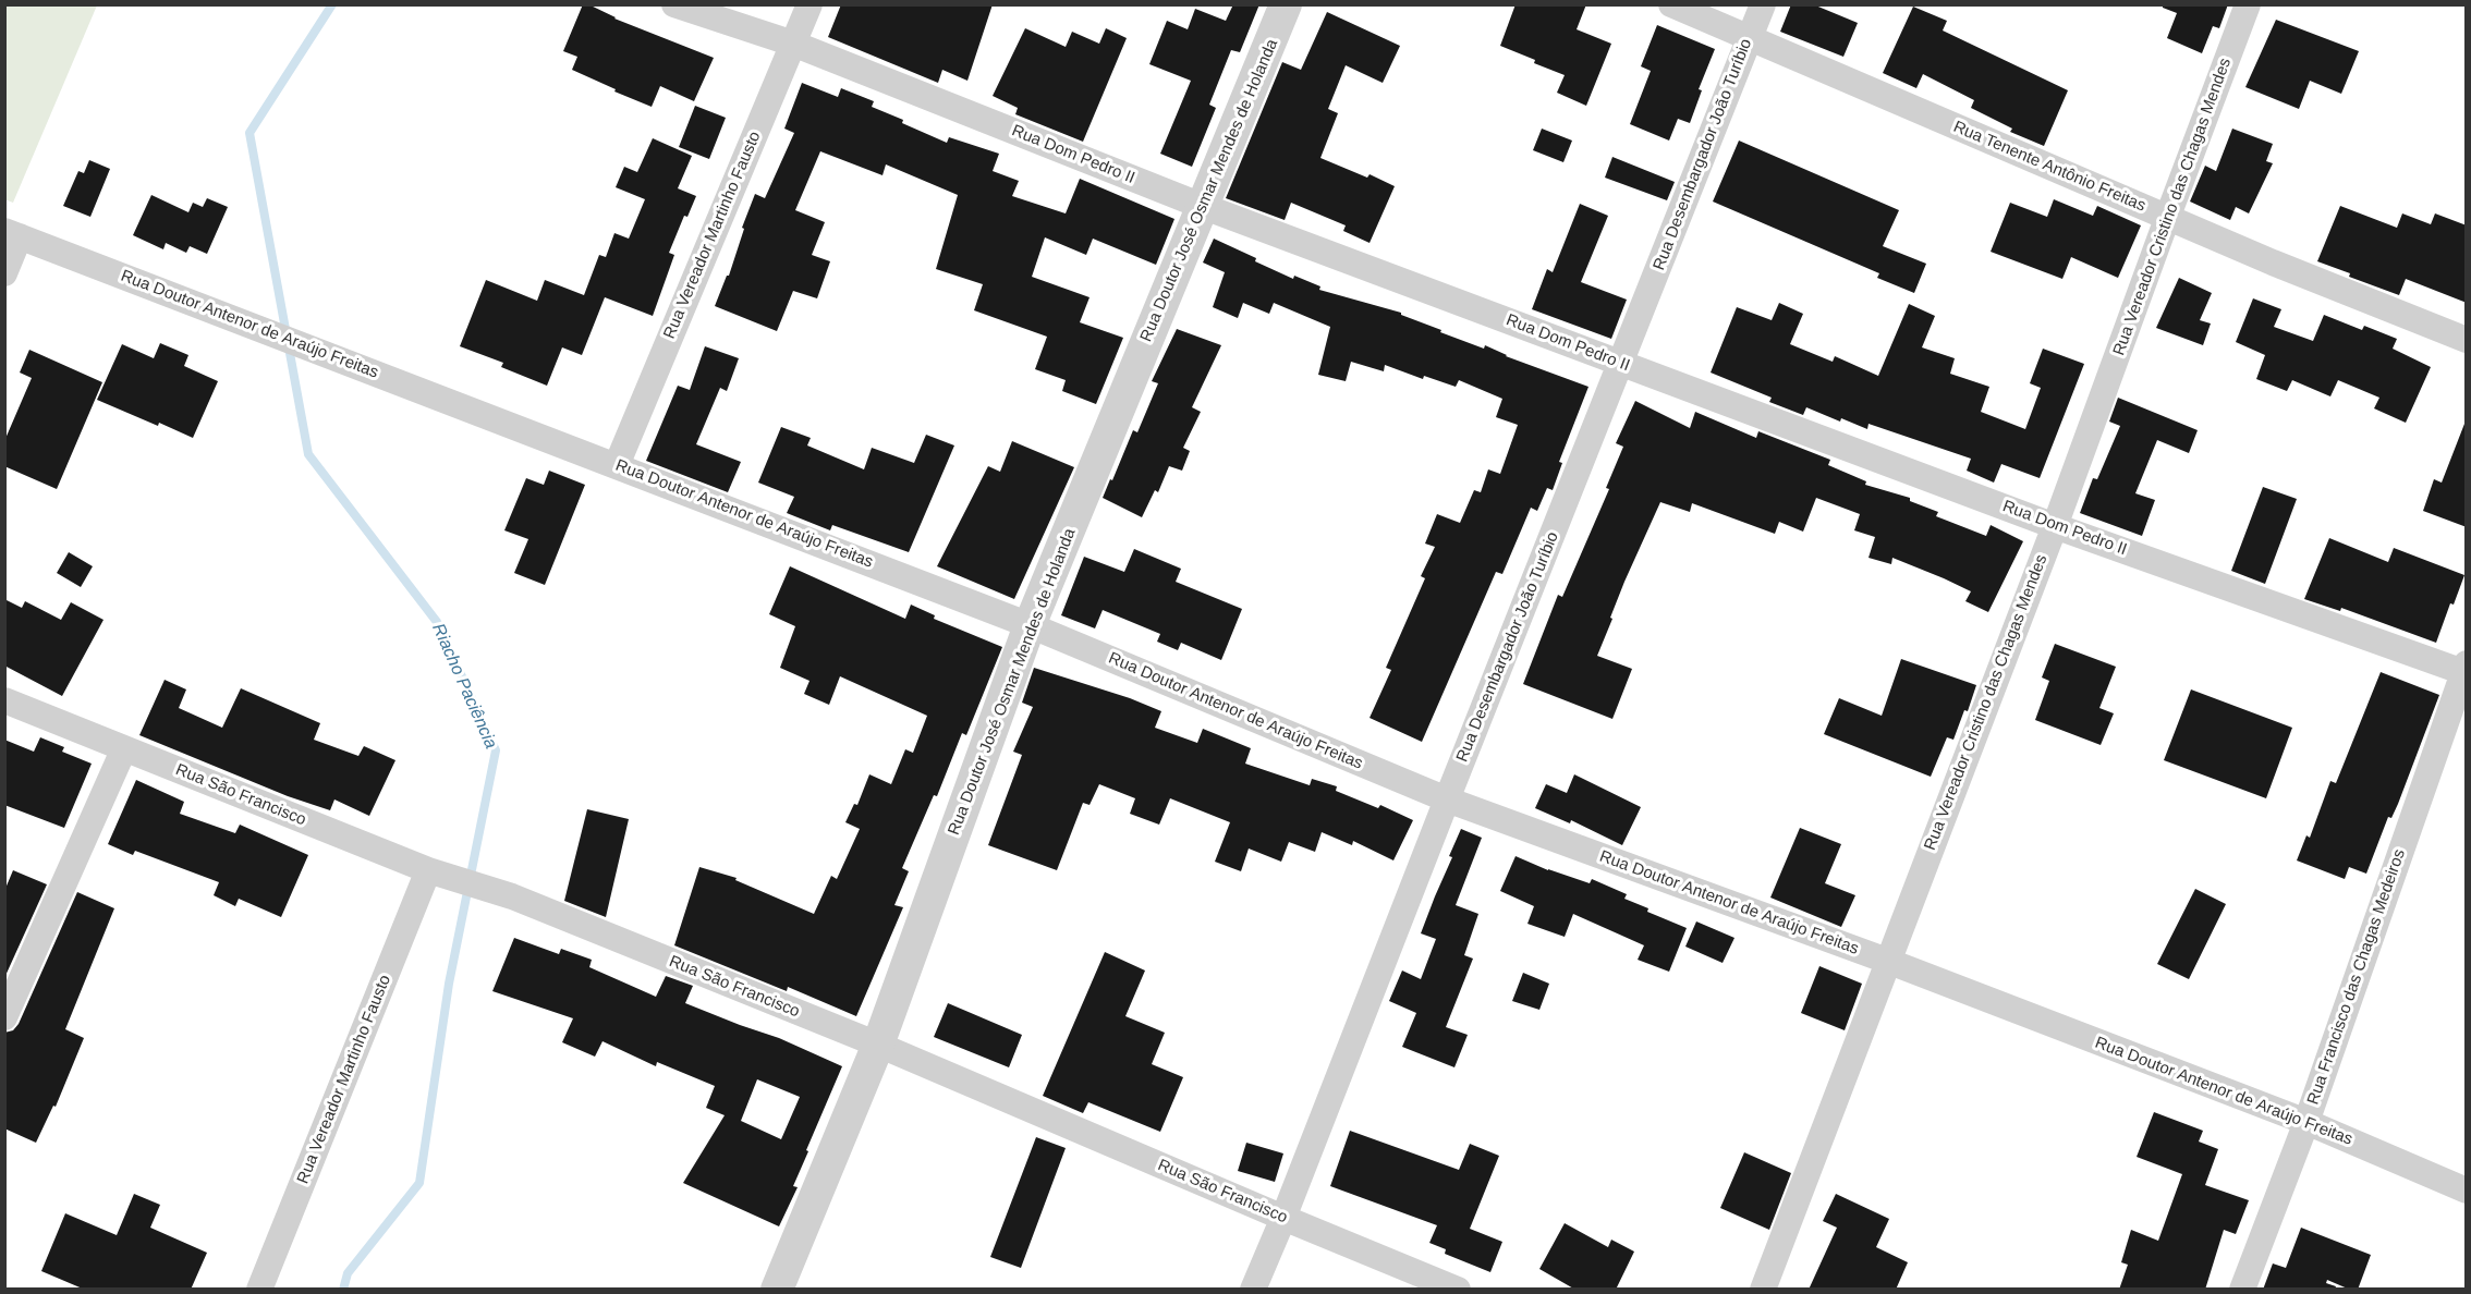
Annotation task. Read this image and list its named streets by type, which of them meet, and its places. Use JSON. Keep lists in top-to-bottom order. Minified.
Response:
{"streets":{"street":["Rua Dom Pedro II","Rua Desembargador João Turíbio","Rua Tenente Antônio Freitas","Rua Doutor José Osmar Mendes de Holanda","Rua Vereador Cristino das Chagas Mendes","Rua Vereador Martinho Fausto","Rua Doutor Antenor de Araújo Freitas","Rua São Francisco","Rua Francisco das Chagas Medeiros"]},"crossings":[["Rua Dom Pedro II","Rua Desembargador João Turíbio"],["Rua Dom Pedro II","Rua Doutor José Osmar Mendes de Holanda"],["Rua Dom Pedro II","Rua Vereador Cristino das Chagas Mendes"],["Rua Dom Pedro II","Rua Vereador Martinho Fausto"],["Rua Dom Pedro II","Rua Francisco das Chagas Medeiros"],["Rua Desembargador João Turíbio","Rua Tenente Antônio Freitas"],["Rua Desembargador João Turíbio","Rua Doutor Antenor de Araújo Freitas"],["Rua Desembargador João Turíbio","Rua São Francisco"],["Rua Tenente Antônio Freitas","Rua Vereador Cristino das Chagas Mendes"],["Rua Doutor José Osmar Mendes de Holanda","Rua Doutor Antenor de Araújo Freitas"],["Rua Doutor José Osmar Mendes de Holanda","Rua São Francisco"],["Rua Vereador Cristino das Chagas Mendes","Rua Doutor Antenor de Araújo Freitas"],["Rua Vereador Martinho Fausto","Rua Doutor Antenor de Araújo Freitas"],["Rua Vereador Martinho Fausto","Rua São Francisco"],["Rua Doutor Antenor de Araújo Freitas","Rua Francisco das Chagas Medeiros"]],"water":["Riacho Paciência"]}
